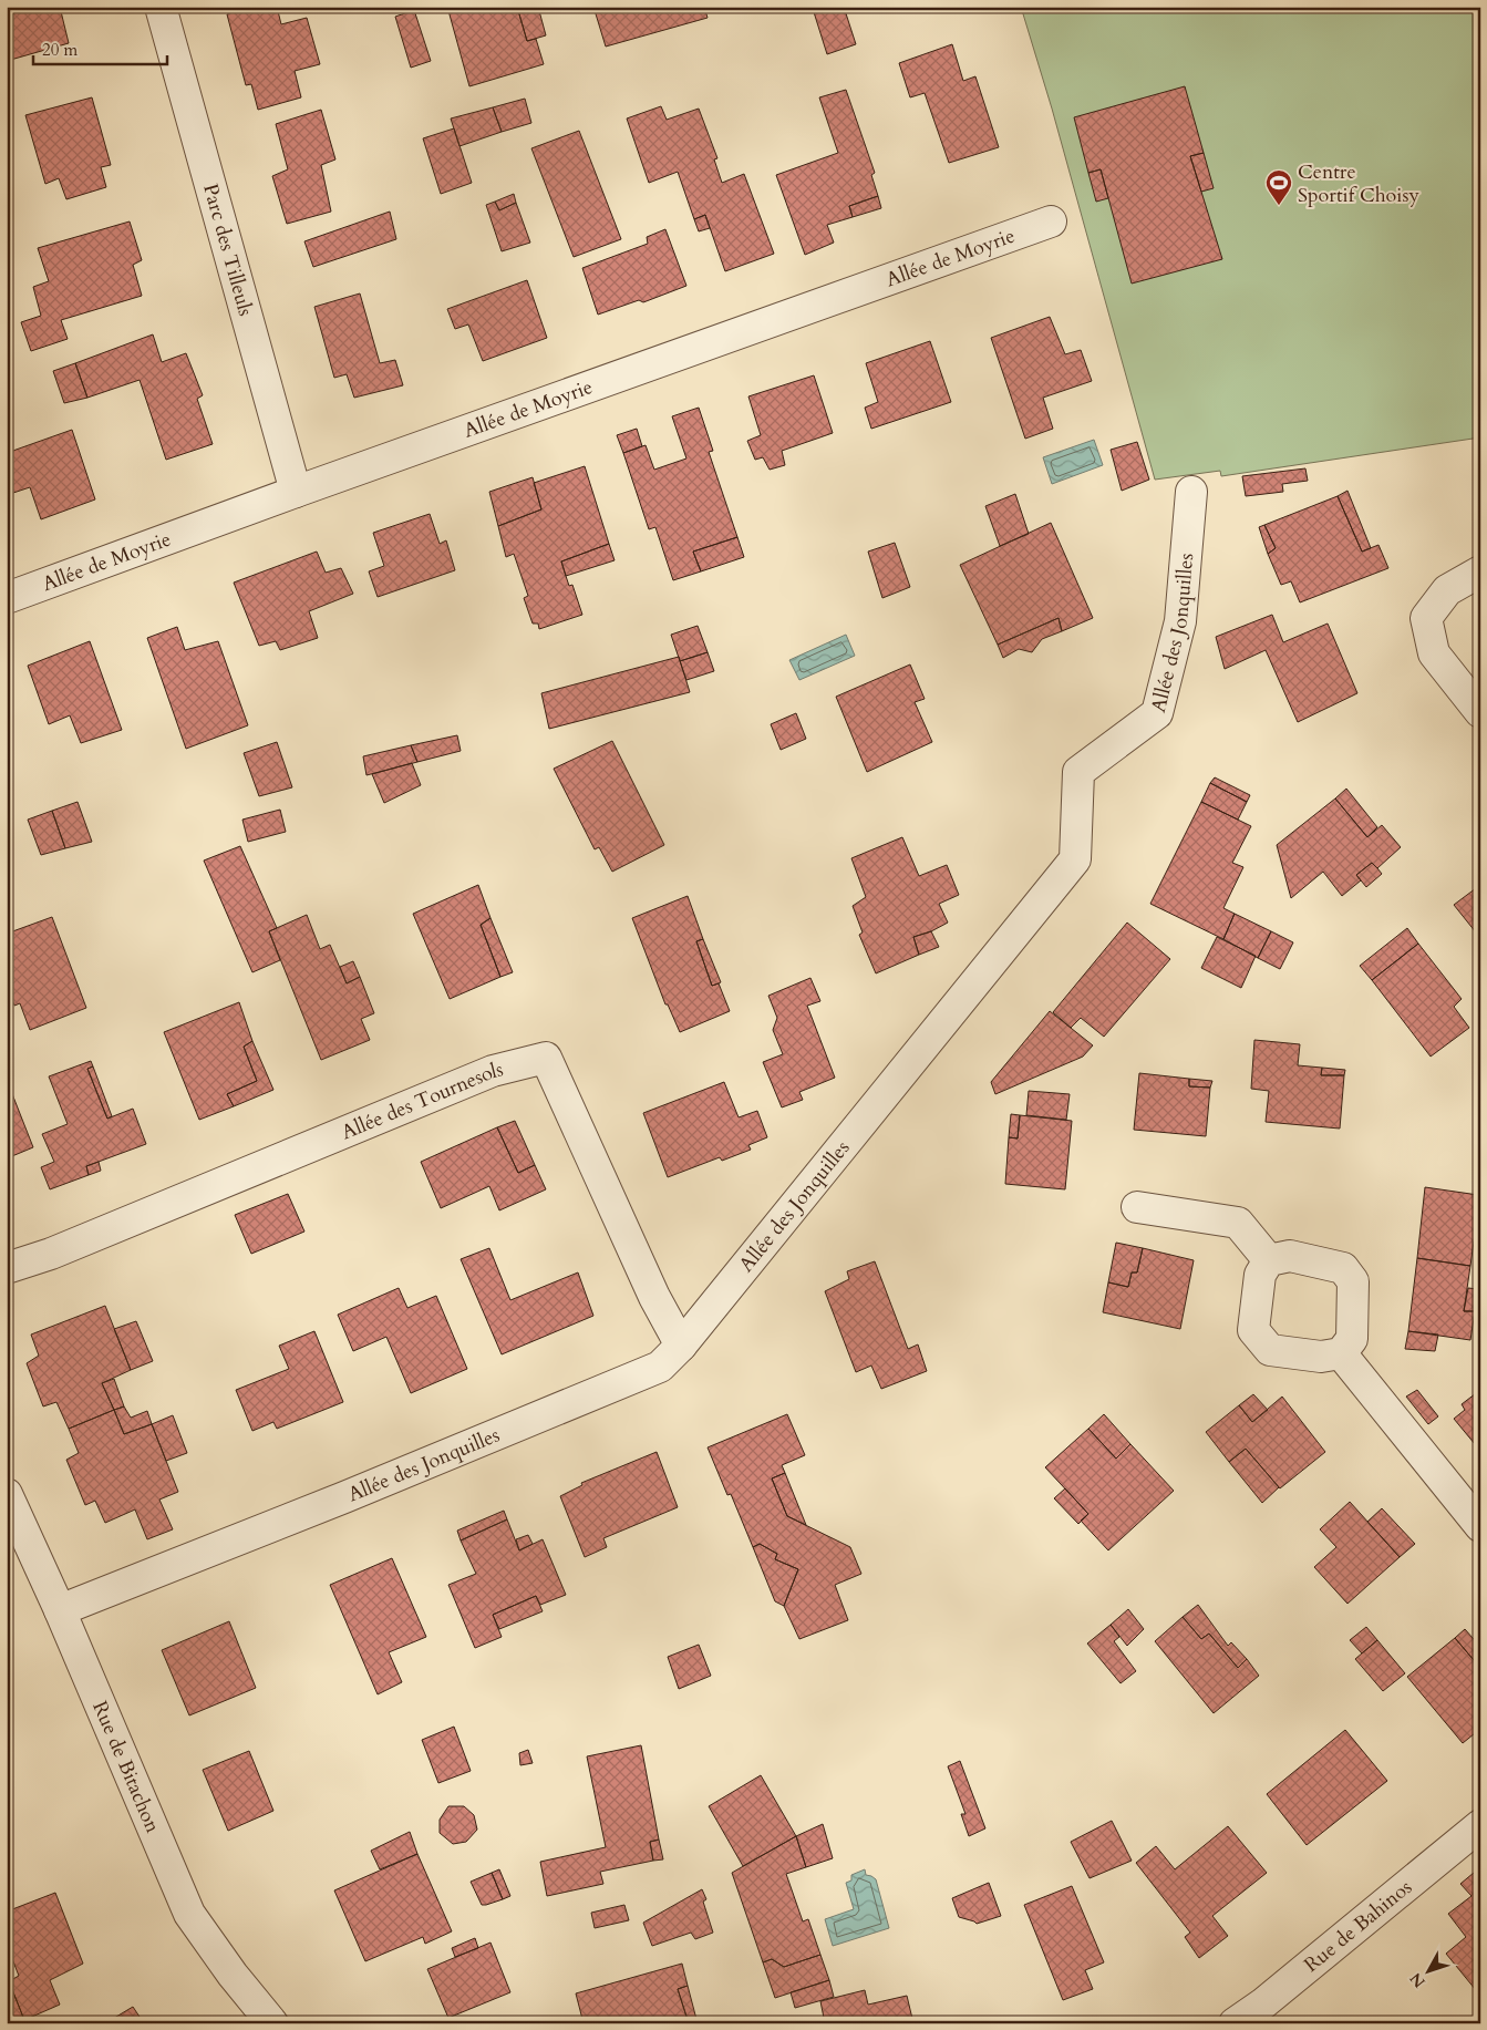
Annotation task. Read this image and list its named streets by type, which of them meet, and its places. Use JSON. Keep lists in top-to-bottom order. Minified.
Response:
{"streets":{"street":["Parc des Tilleuls","Allée de Moyrie","Allée des Jonquilles","Allée des Tournesols","Rue de Bitachon","Rue de Bahinos"]},"crossings":[["Parc des Tilleuls","Allée de Moyrie"],["Allée des Jonquilles","Allée des Tournesols"],["Allée des Jonquilles","Rue de Bitachon"]],"places":{"sports":["Centre Sportif Choisy"]},"scale_bar":"20 m","north":"bottom left"}
